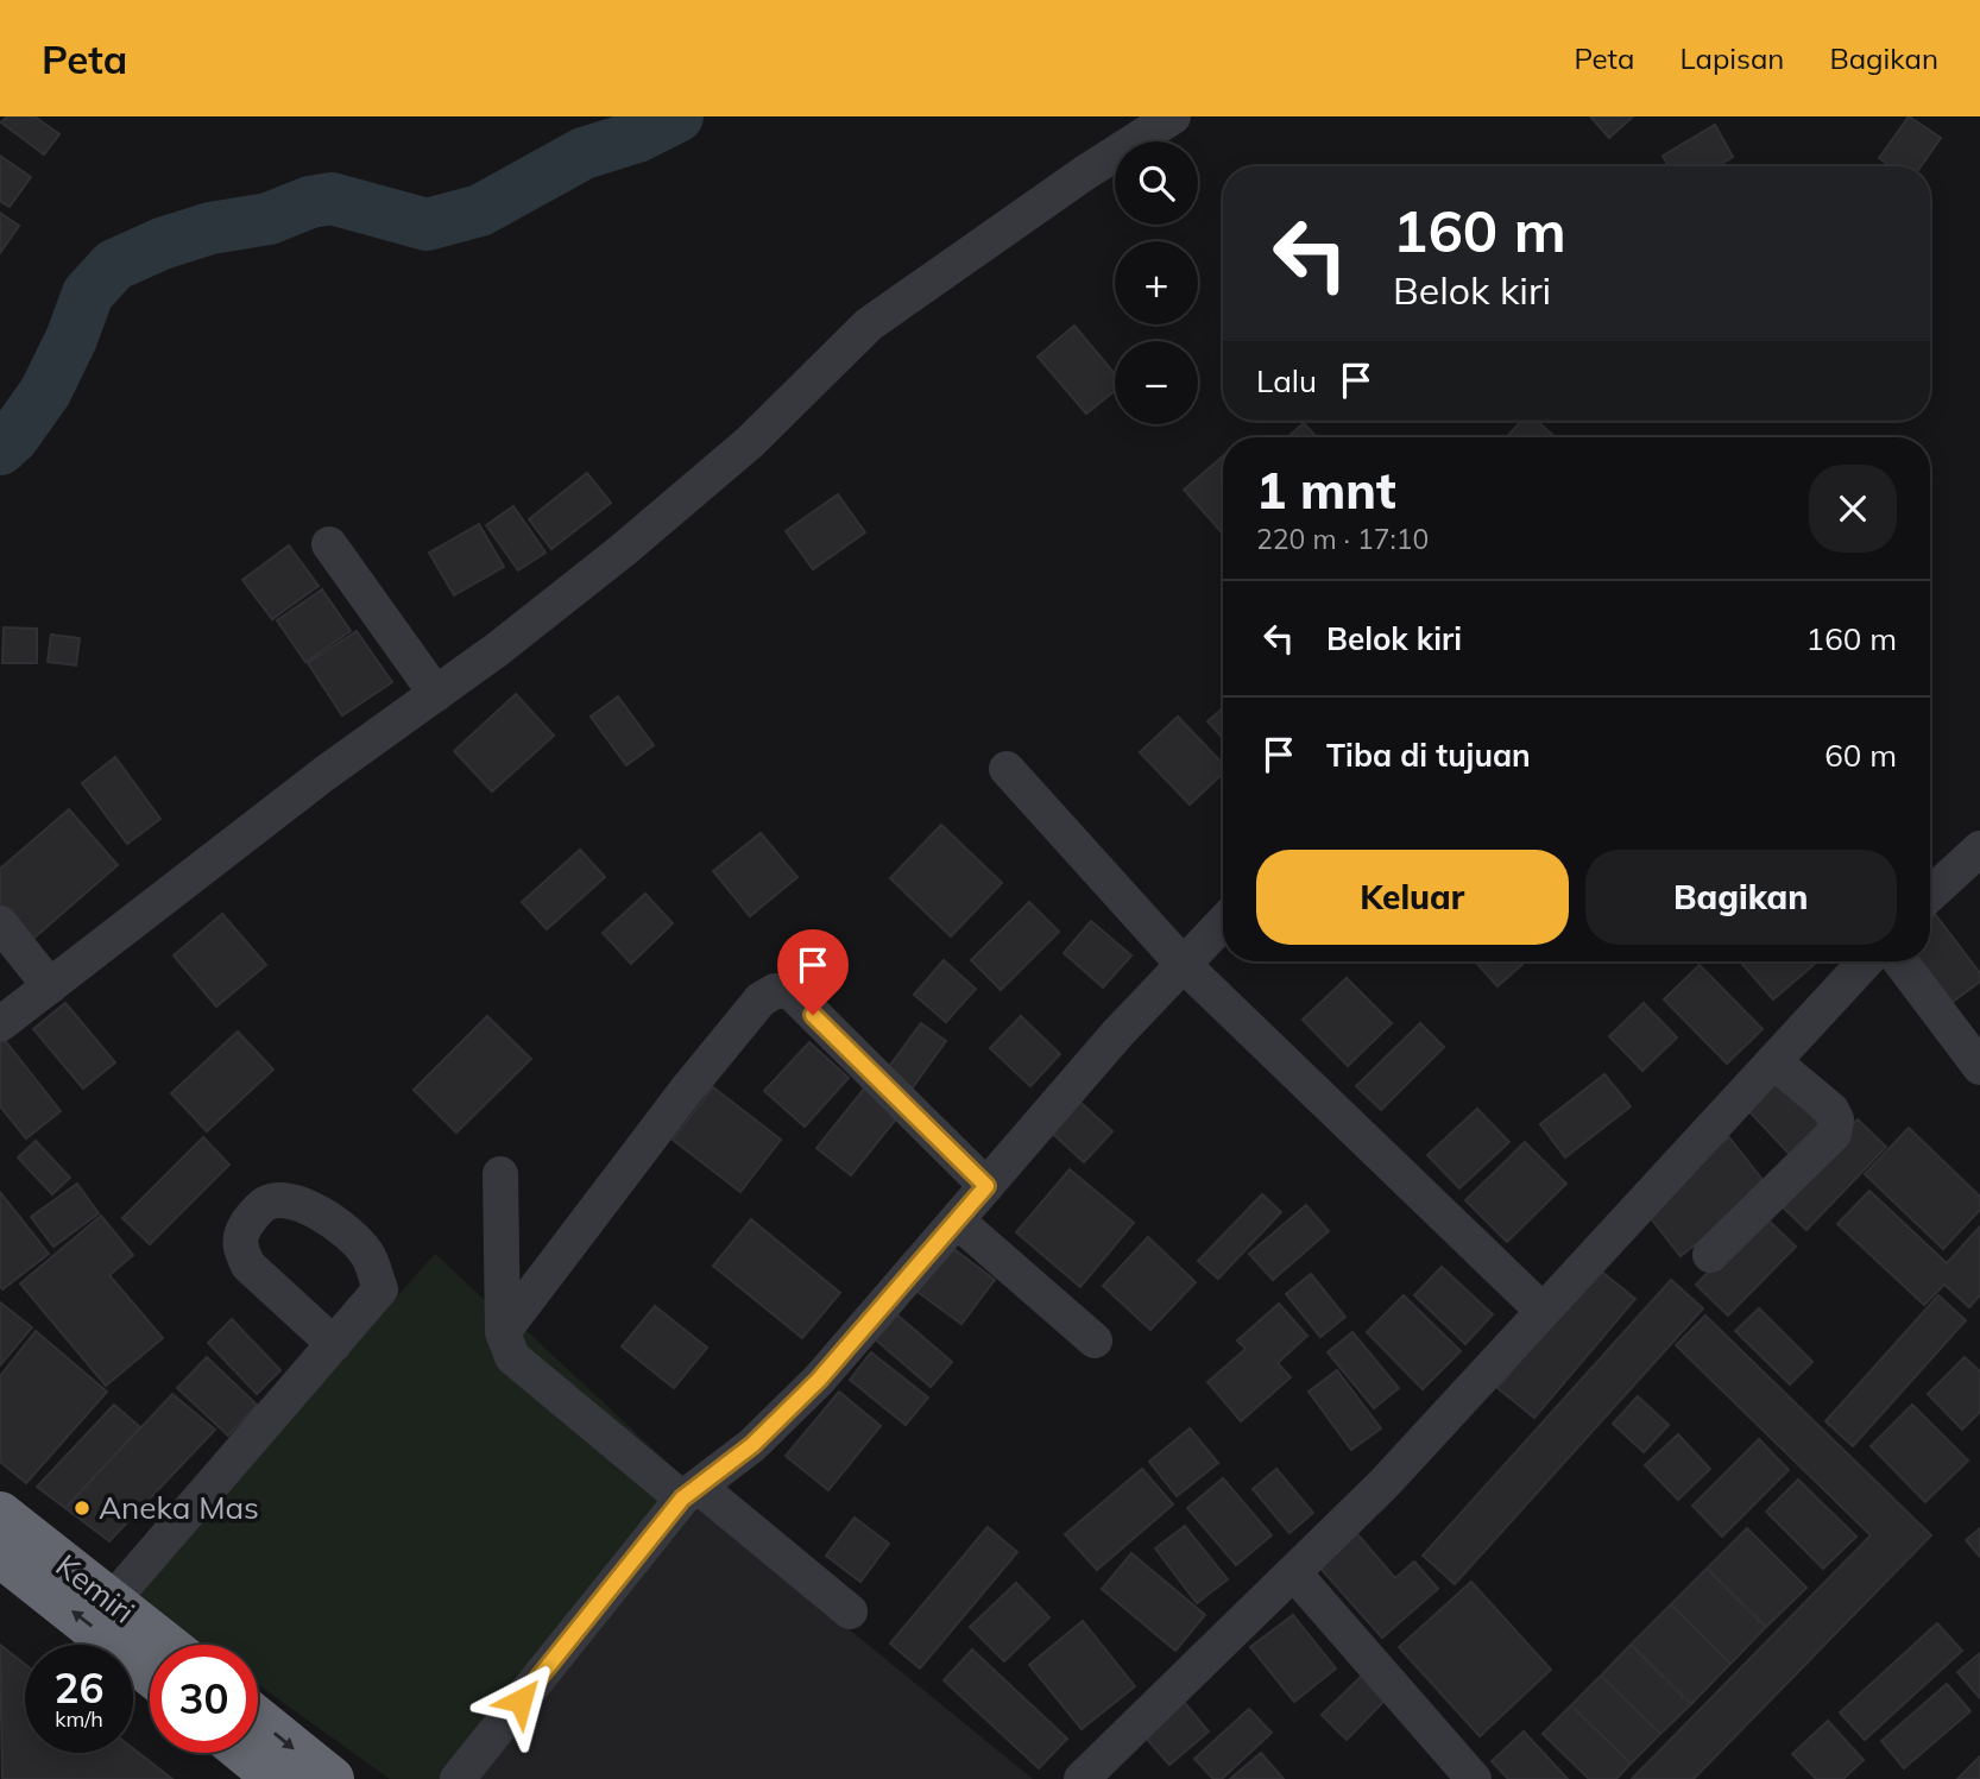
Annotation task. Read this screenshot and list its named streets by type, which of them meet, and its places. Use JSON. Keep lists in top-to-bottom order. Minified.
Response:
{"streets":{"highway":["Kemiri"]},"places":["Aneka Mas"],"page":{"header":"Peta","nav":["Peta","Lapisan","Bagikan"],"map_buttons":["+","−"],"turn":["160 m","Belok kiri"],"then":"Lalu","heading":["1 mnt","220 m · 17:10"],"list":[{"name":"Belok kiri","value":"160 m"},{"name":"Tiba di tujuan","value":"60 m"}],"buttons":["Keluar","Bagikan"],"speed":"26 km/h","limit":"30"}}
